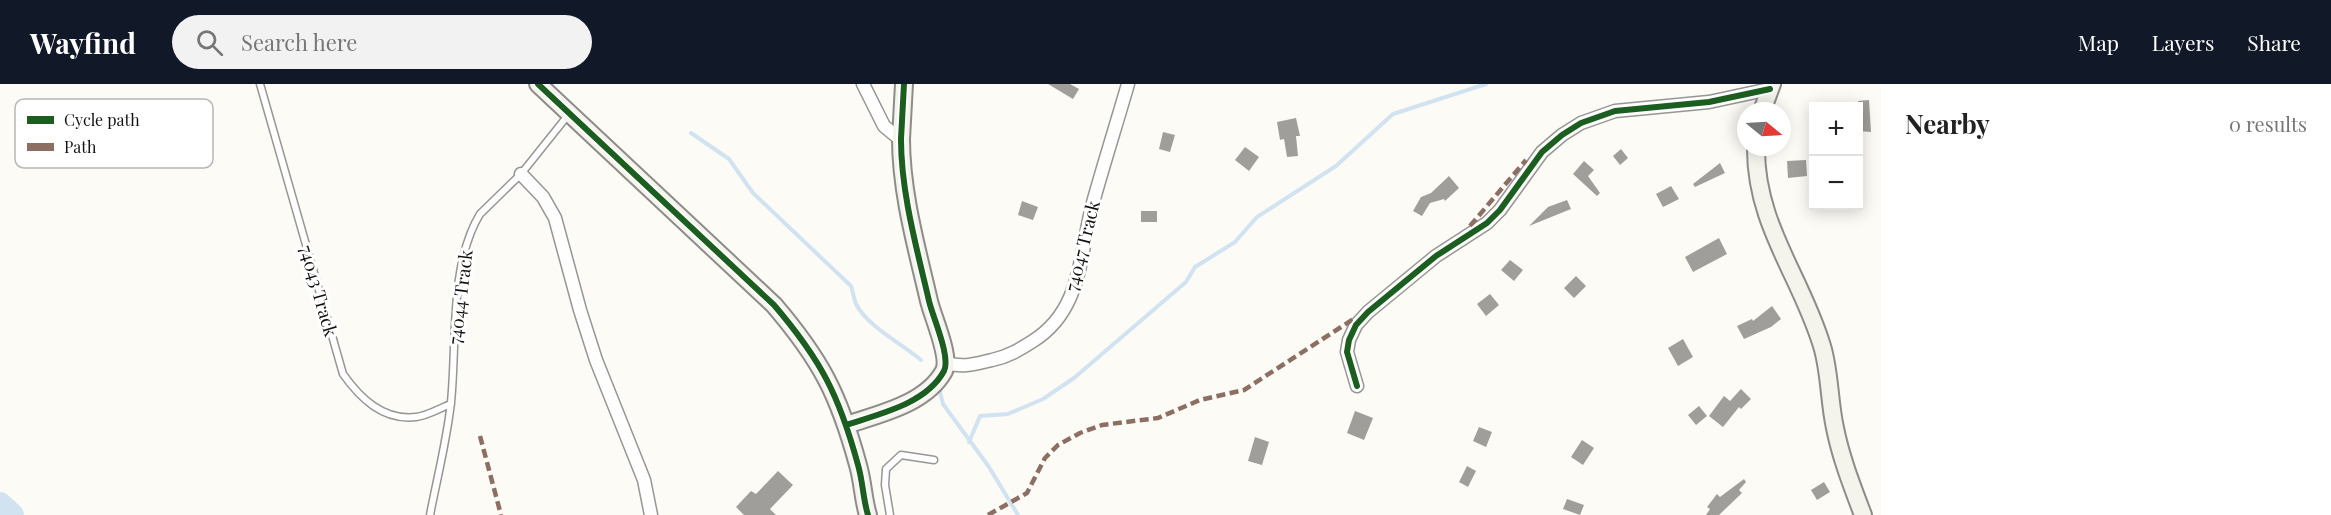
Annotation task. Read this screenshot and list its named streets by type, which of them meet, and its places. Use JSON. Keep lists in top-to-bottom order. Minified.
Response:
{"streets":{"street":["74047 Track"],"lane":["74043 Track","74044 Track"]},"crossings":[["74043 Track","74044 Track"]],"legend":["Cycle path","Path"],"north":"right","page":{"header":"Wayfind","search":"Search here","nav":["Map","Layers","Share"],"heading":["Nearby","0 results"],"map_buttons":["+","−"]}}
